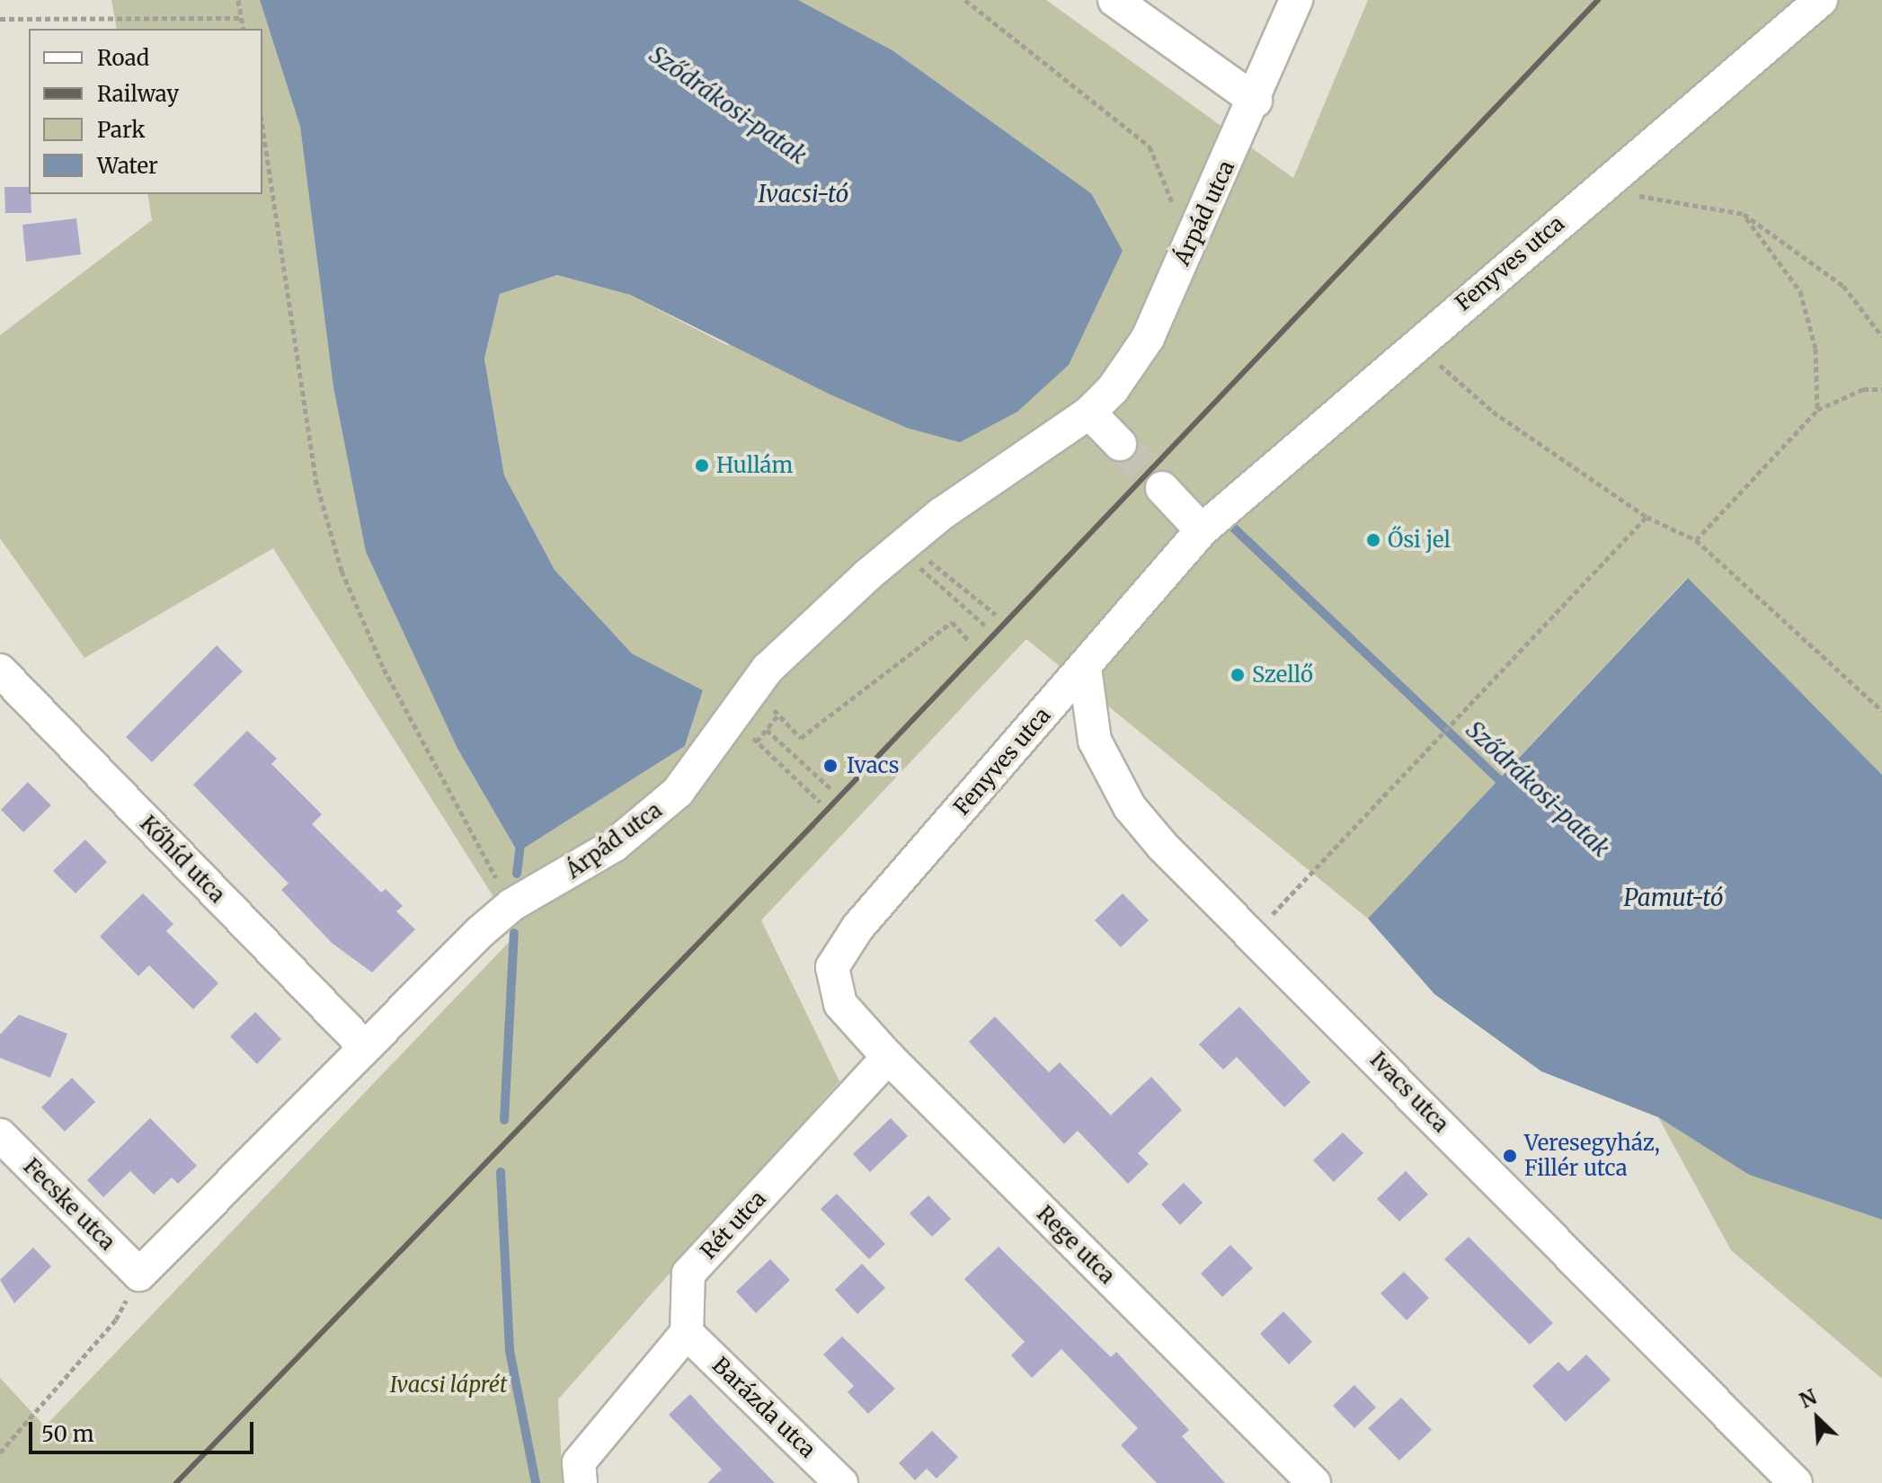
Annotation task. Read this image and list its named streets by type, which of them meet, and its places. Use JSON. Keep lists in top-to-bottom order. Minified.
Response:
{"streets":{"street":["Árpád utca","Fenyves utca","Kőhíd utca","Ivacs utca","Fecske utca","Rét utca","Rege utca","Barázda utca"]},"crossings":[["Árpád utca","Kőhíd utca"],["Árpád utca","Fecske utca"],["Fenyves utca","Ivacs utca"],["Fenyves utca","Rege utca"],["Rét utca","Rege utca"],["Rét utca","Barázda utca"]],"water":["Sződrákosi-patak","Ivacsi-tó","Pamut-tó"],"parks":["Ivacsi láprét"],"places":["Hullám","Ősi jel","Szellő","Ivacs","Veresegyház, Fillér utca"],"legend":["Road","Railway","Park","Water"],"scale_bar":"50 m","north":"top left"}
